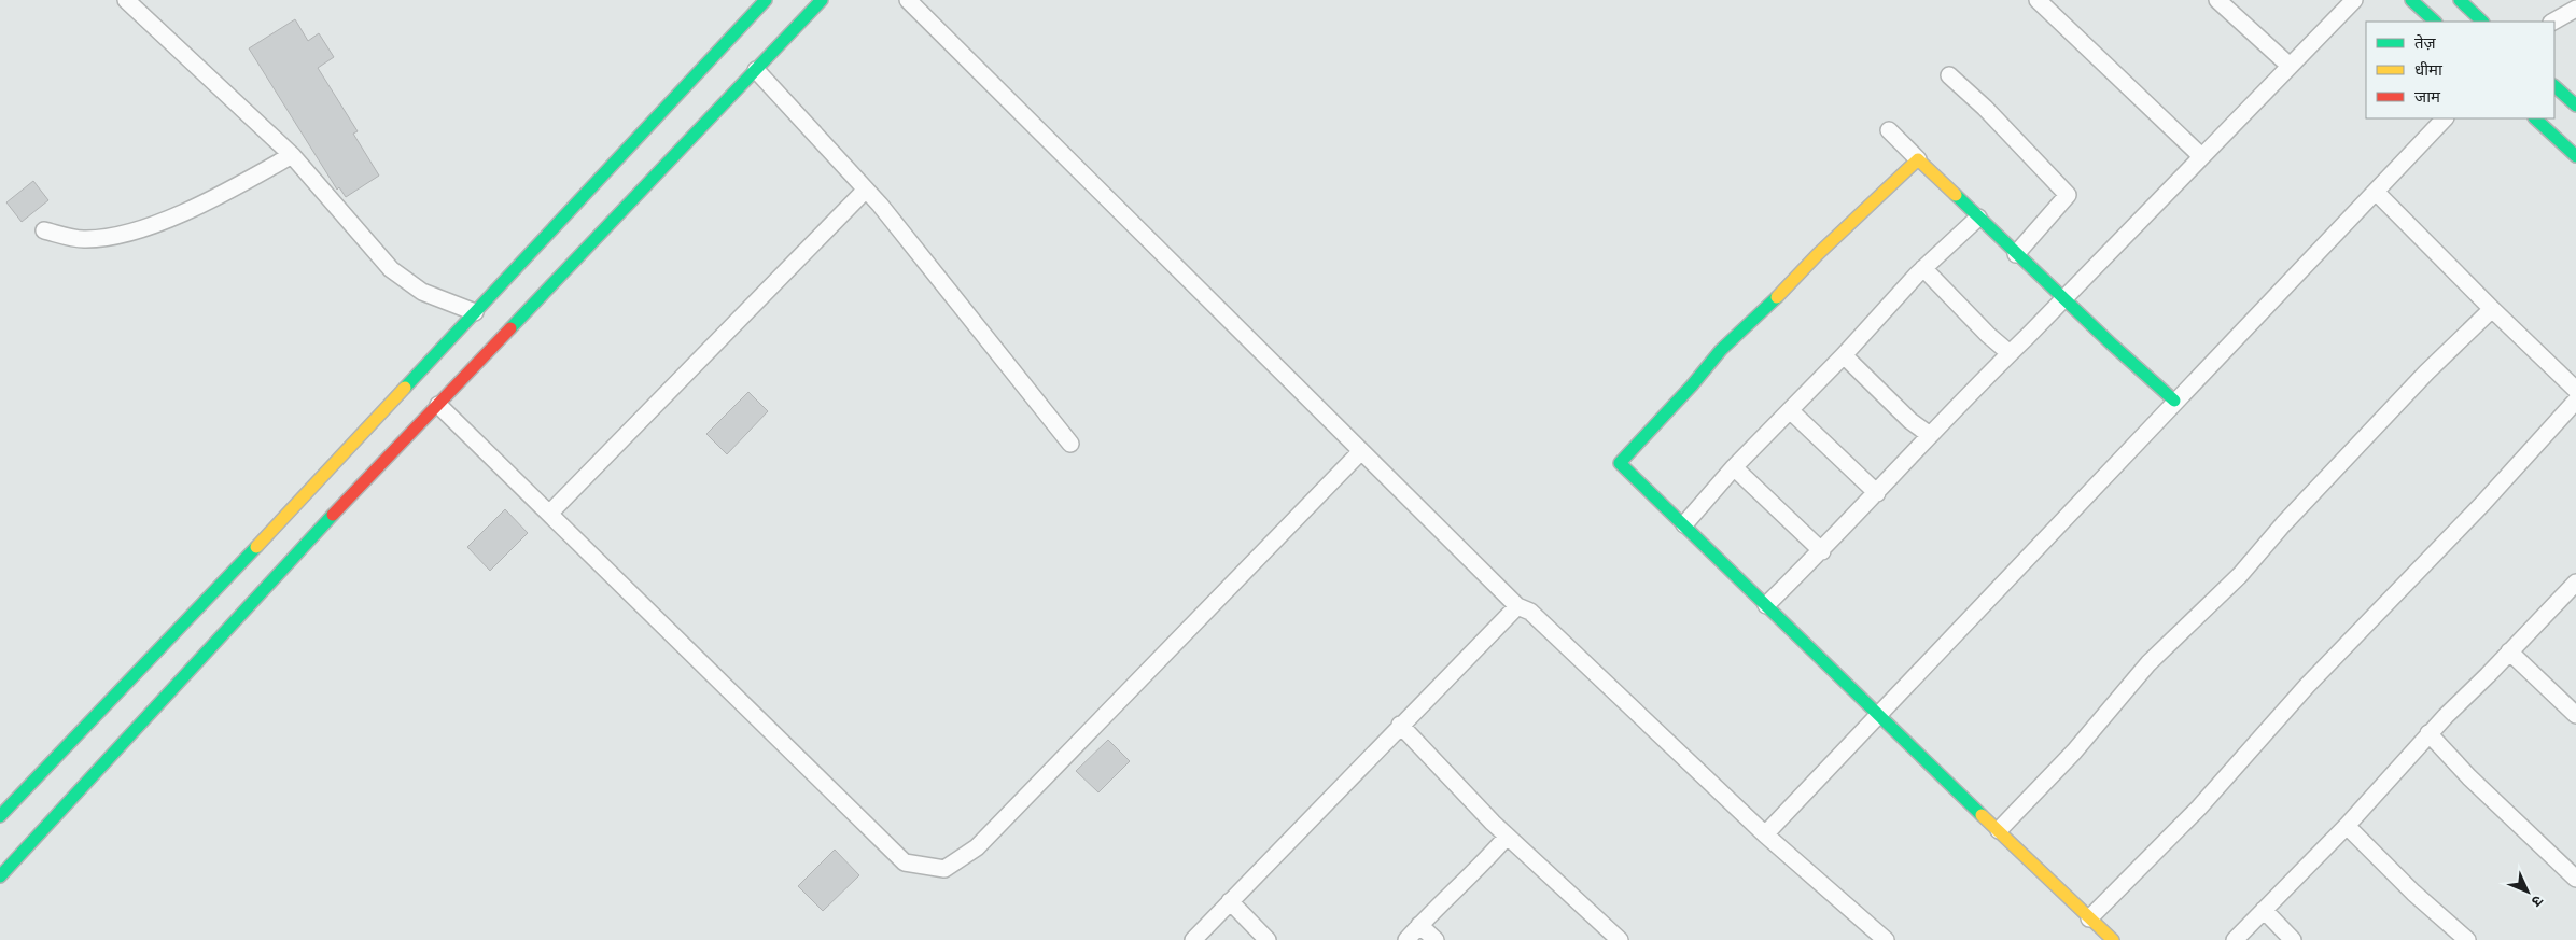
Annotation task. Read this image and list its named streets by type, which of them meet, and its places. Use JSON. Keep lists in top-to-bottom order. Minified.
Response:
{"legend":["तेज़","धीमा","जाम"],"north":"bottom right"}
